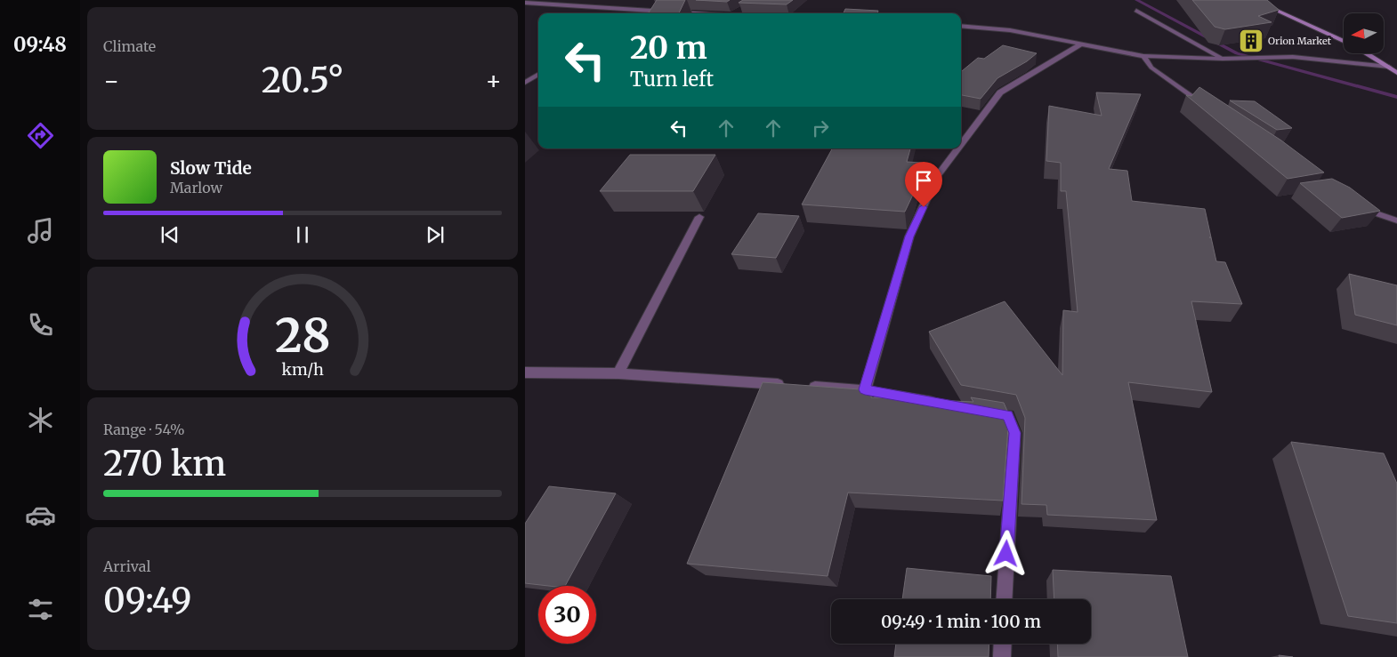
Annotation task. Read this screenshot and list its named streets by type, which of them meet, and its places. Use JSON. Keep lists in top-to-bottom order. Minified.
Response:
{"places":{"building":["Orion Market"]},"north":"left","page":{"tabs":"09:48","tile":["Climate",["Range · 54%","270 km"],["Arrival","09:49"]],"turn":["20 m","Turn left"],"heat":["−","20.5°","+"],"song":["Slow Tide","Marlow"],"limit":"30","trip":"09:49 · 1 min · 100 m","gauge":["28","km/h"]}}
